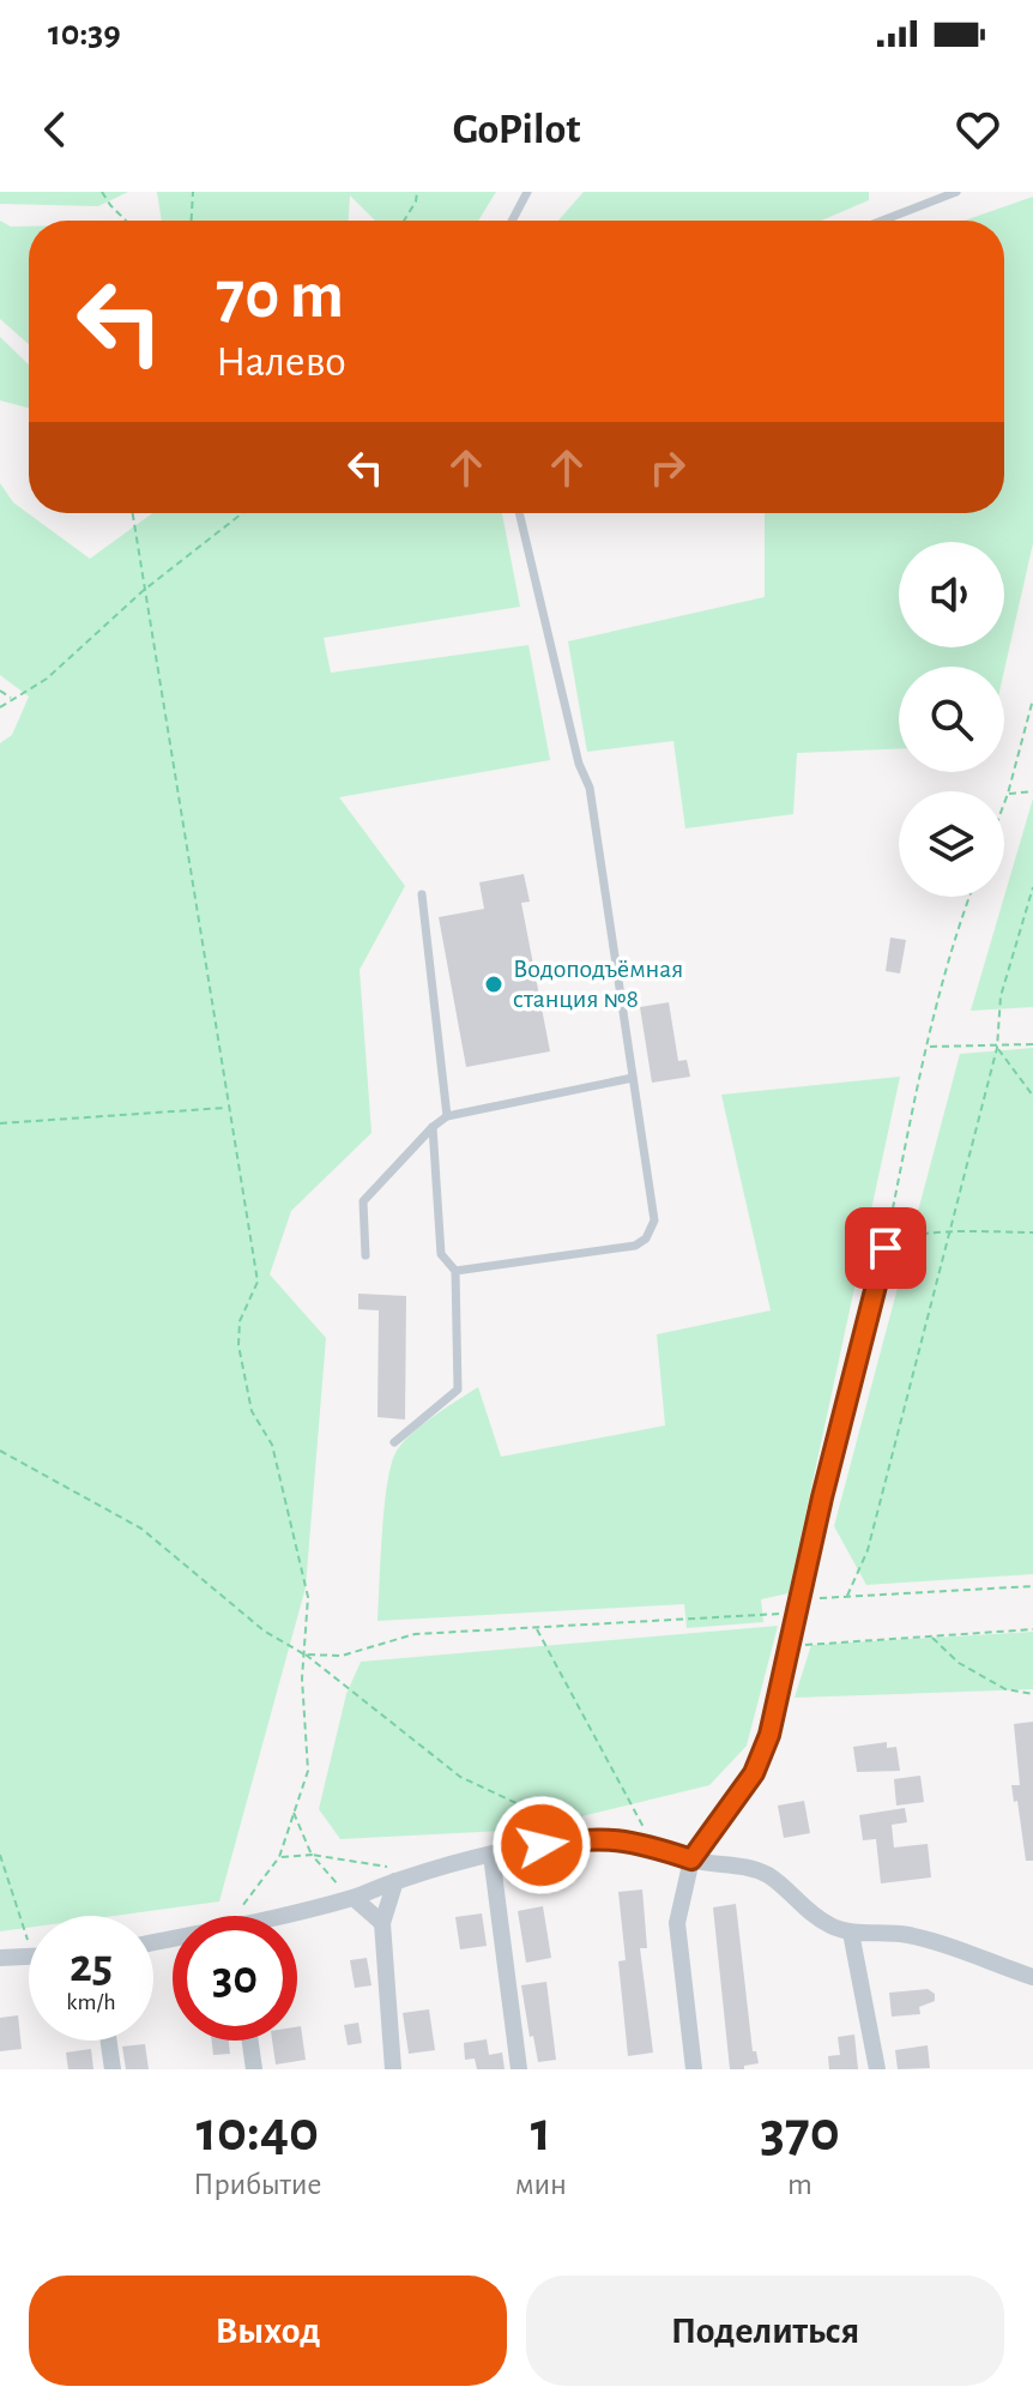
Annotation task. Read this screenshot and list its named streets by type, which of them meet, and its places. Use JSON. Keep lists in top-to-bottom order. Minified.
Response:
{"places":["Водоподъёмная станция №8"],"page":{"status":"10:39","header":"GoPilot","turn":["70 m","Налево"],"speed":"25 km/h","limit":"30","eta":["10:40","Прибытие","1","мин","370","m"],"buttons":["Выход","Поделиться"]}}
